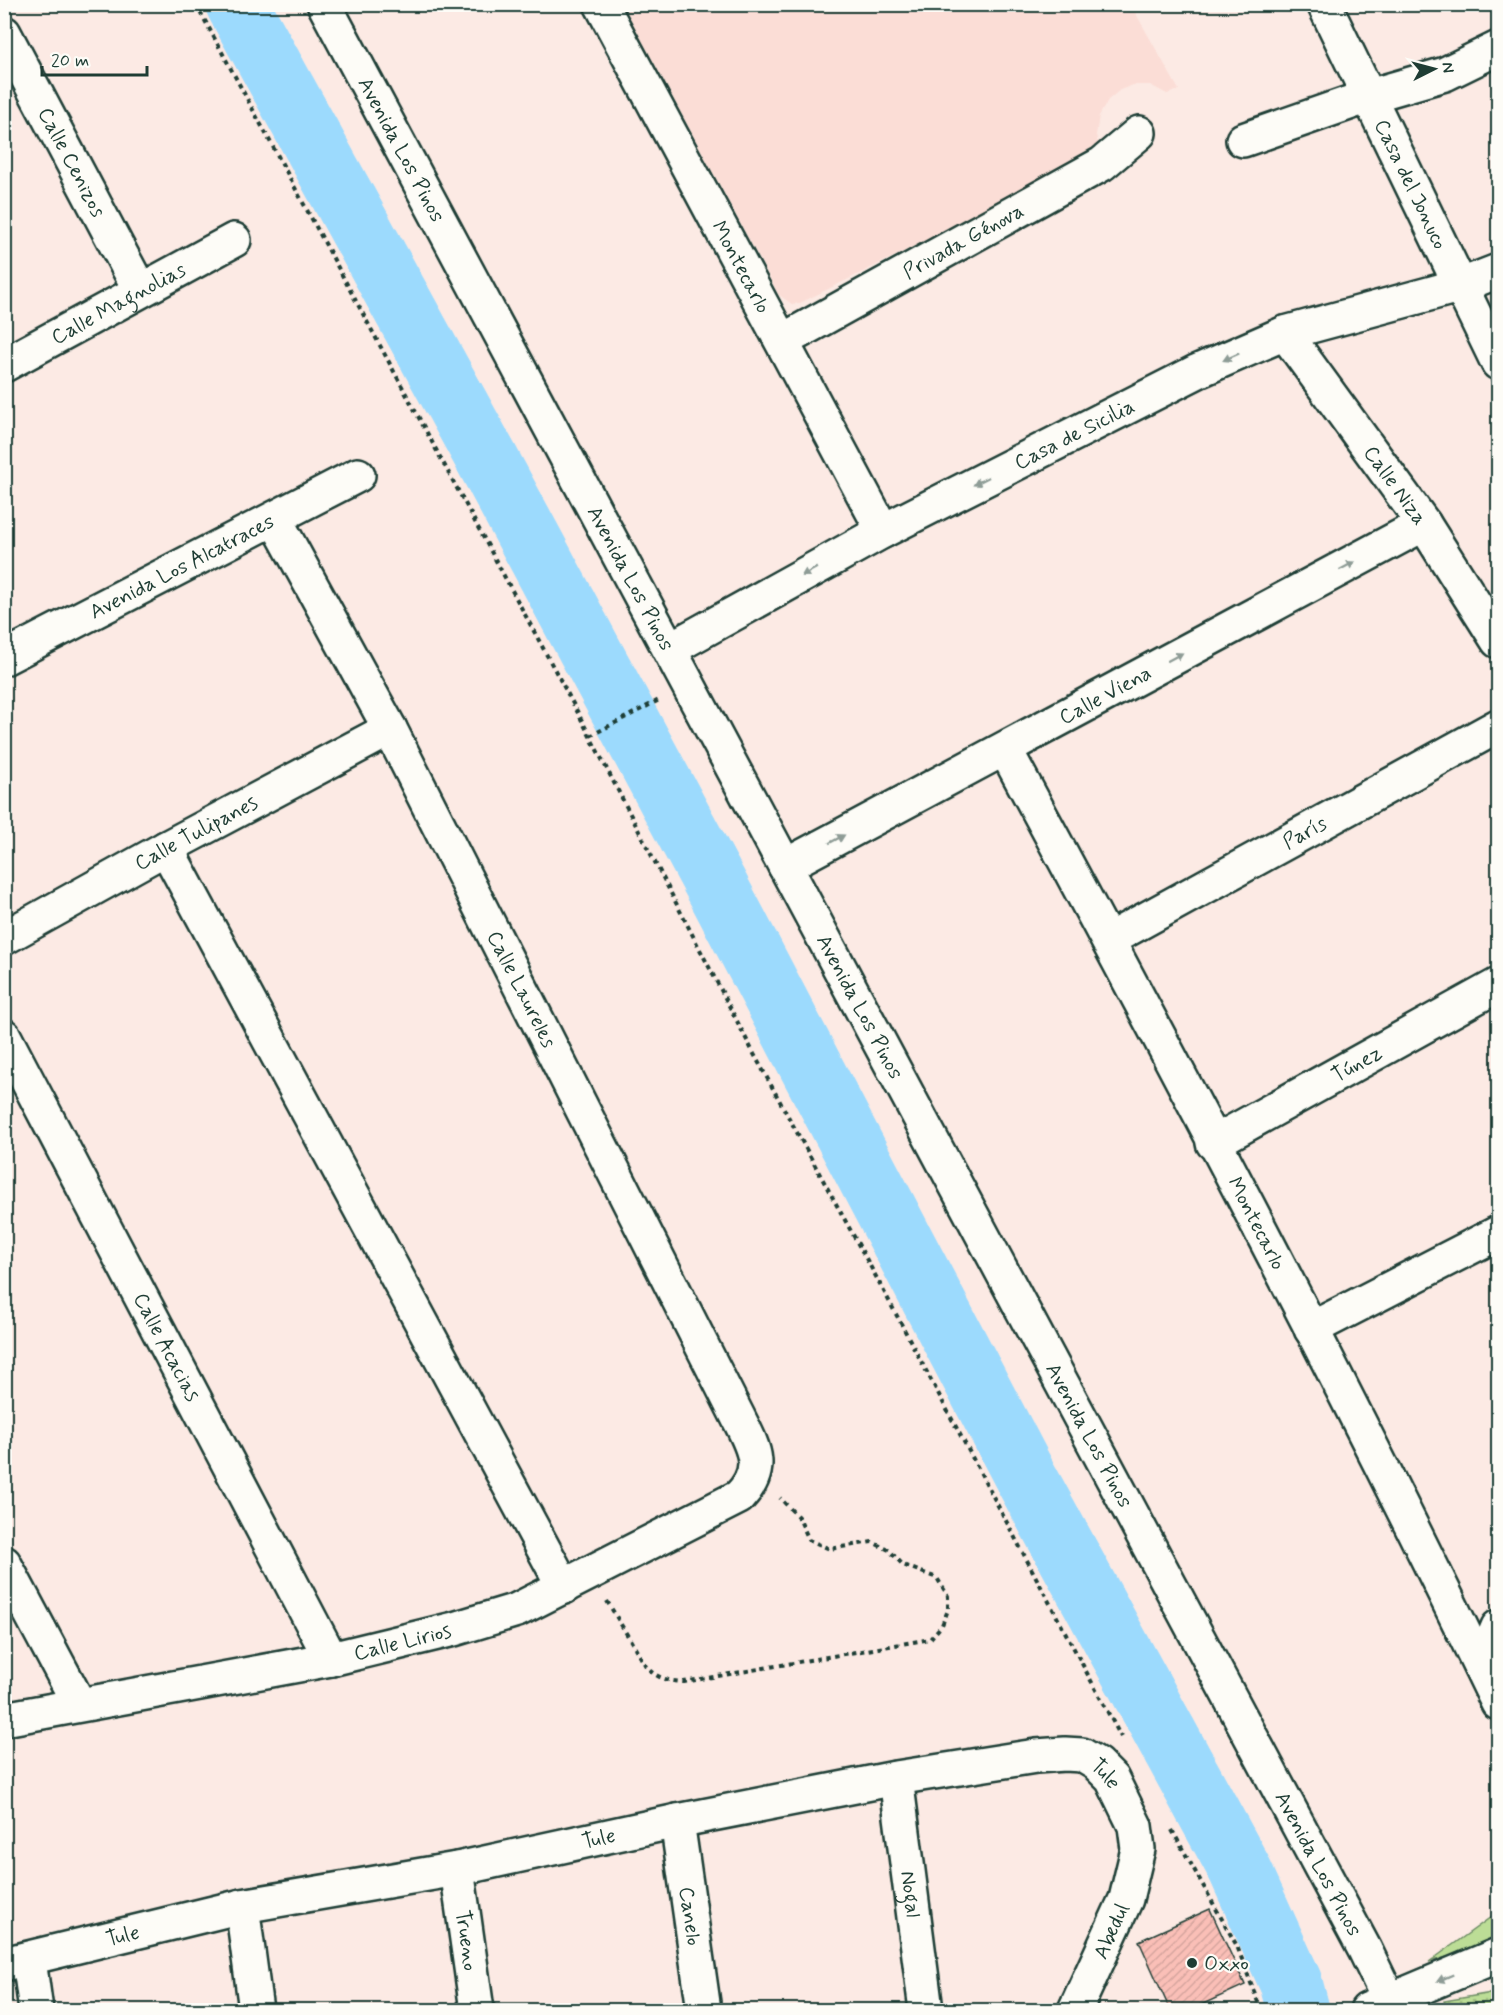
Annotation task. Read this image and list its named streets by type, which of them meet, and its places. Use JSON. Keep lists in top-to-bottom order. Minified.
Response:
{"streets":{"street":["Avenida Los Pinos","Calle Cenizos","Casa del Jonuco","Privada Génova","Montecarlo","Calle Magnolias","Casa de Sicilia","Calle Niza","Avenida Los Alcatraces","Calle Viena","Calle Tulipanes","París","Calle Laureles","Túnez","Calle Acacias","Calle Lirios","Tule","Nogal","Canelo","Abedul","Trueno"]},"crossings":[["Avenida Los Pinos","Casa de Sicilia"],["Avenida Los Pinos","Calle Viena"],["Calle Cenizos","Calle Magnolias"],["Casa del Jonuco","Casa de Sicilia"],["Privada Génova","Montecarlo"],["Montecarlo","Casa de Sicilia"],["Montecarlo","Calle Viena"],["Montecarlo","París"],["Montecarlo","Túnez"],["Casa de Sicilia","Calle Niza"],["Calle Niza","Calle Viena"],["Avenida Los Alcatraces","Calle Laureles"],["Calle Tulipanes","Calle Laureles"],["Calle Laureles","Calle Lirios"],["Calle Acacias","Calle Lirios"],["Tule","Nogal"],["Tule","Canelo"],["Tule","Abedul"],["Tule","Trueno"]],"one_way":["Casa de Sicilia","Calle Viena"],"places":["Oxxo"],"scale_bar":"20 m","north":"right"}
